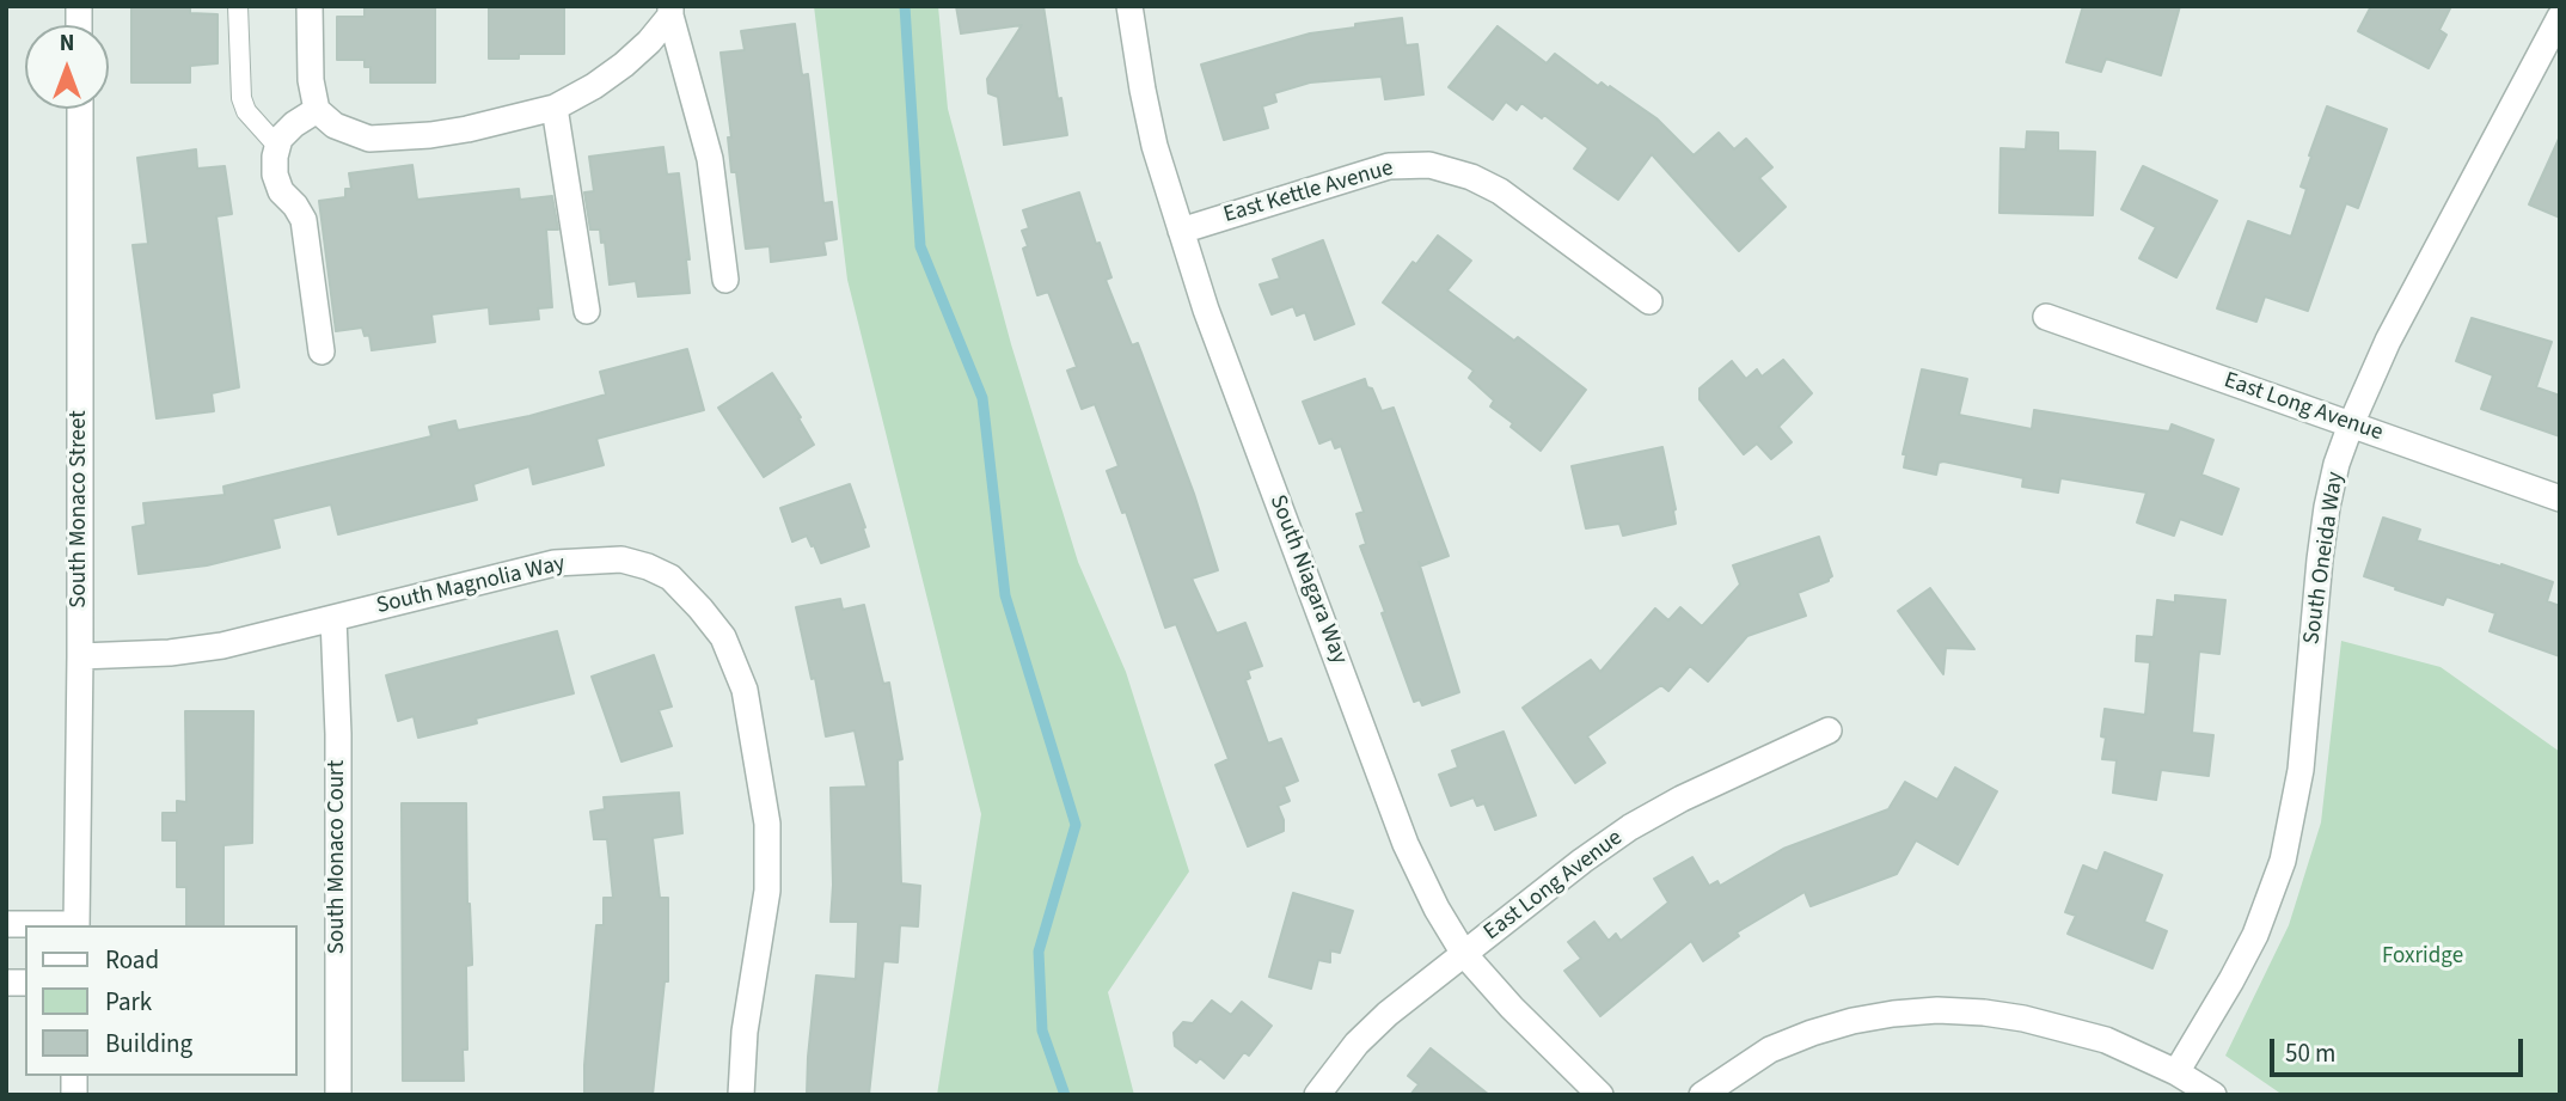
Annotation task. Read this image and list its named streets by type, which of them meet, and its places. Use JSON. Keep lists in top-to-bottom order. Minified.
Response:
{"streets":{"street":["East Kettle Avenue","East Long Avenue","South Monaco Street","South Oneida Way","South Niagara Way","South Magnolia Way","South Monaco Court"]},"crossings":[["East Kettle Avenue","South Niagara Way"],["East Long Avenue","South Oneida Way"],["East Long Avenue","South Niagara Way"],["South Monaco Street","South Magnolia Way"],["South Magnolia Way","South Monaco Court"]],"parks":["Foxridge"],"legend":["Road","Park","Building"],"scale_bar":"50 m","north":"top"}
